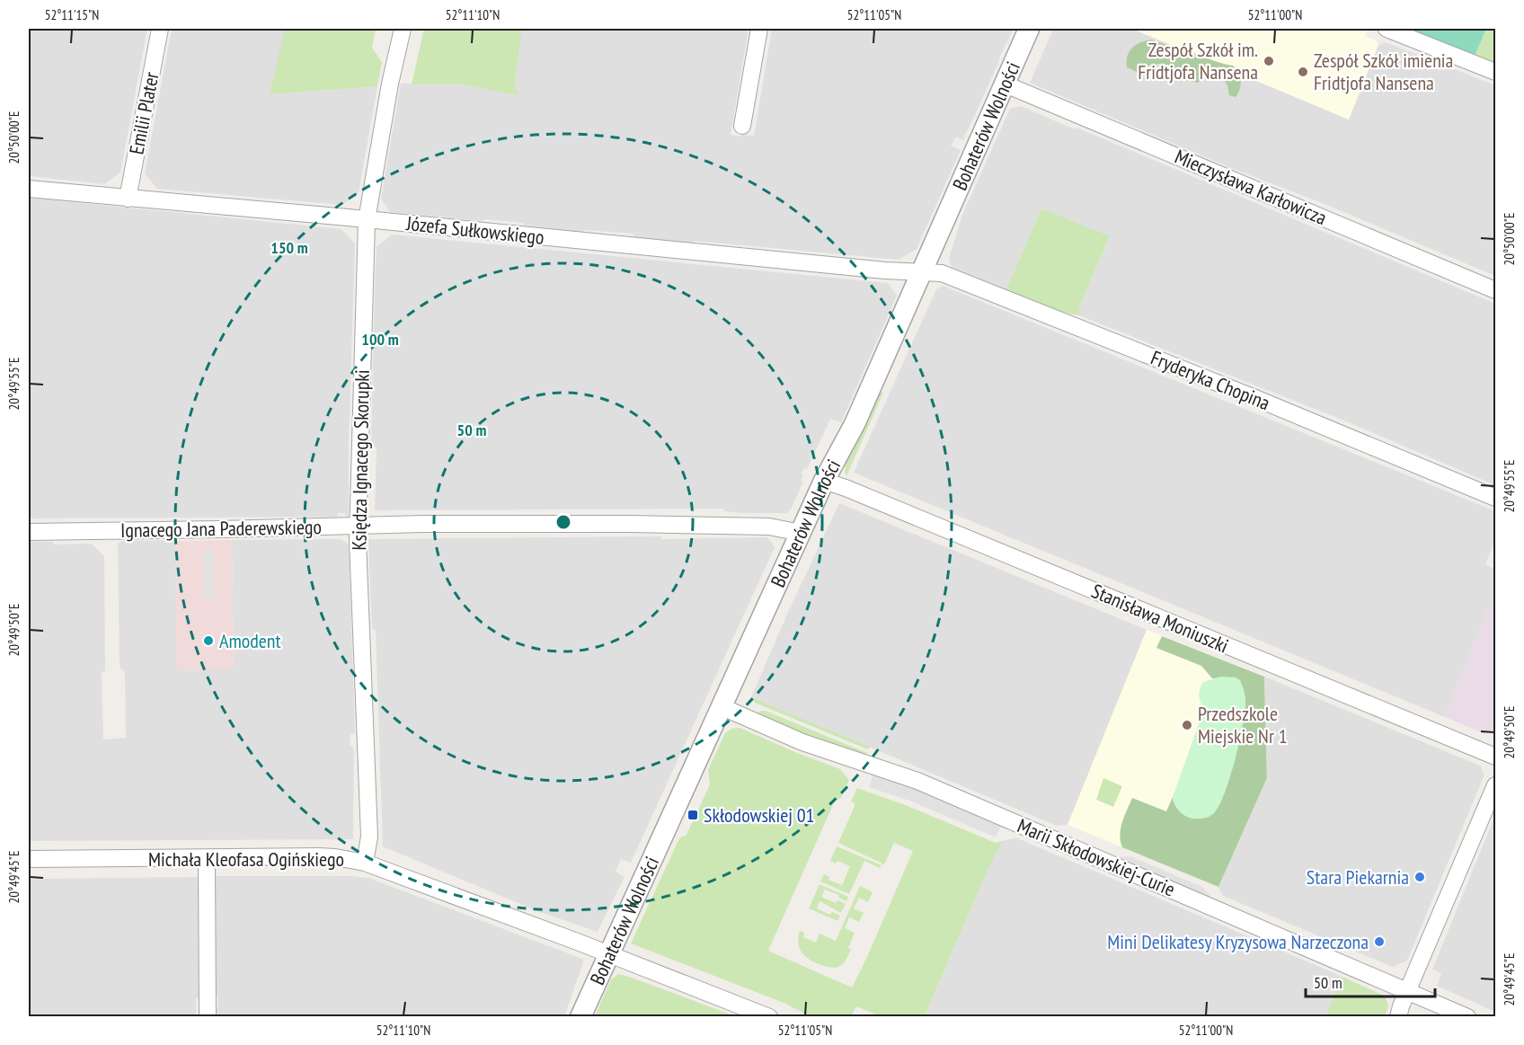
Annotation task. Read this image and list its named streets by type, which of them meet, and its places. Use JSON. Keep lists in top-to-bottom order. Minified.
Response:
{"streets":{"street":["Emilii Plater","Bohaterów Wolności","Mieczysława Karłowicza","Józefa Sułkowskiego","Fryderyka Chopina","Księdza Ignacego Skorupki","Ignacego Jana Paderewskiego","Stanisława Moniuszki","Marii Skłodowskiej-Curie","Michała Kleofasa Ogińskiego"]},"crossings":[["Emilii Plater","Józefa Sułkowskiego"],["Bohaterów Wolności","Mieczysława Karłowicza"],["Bohaterów Wolności","Józefa Sułkowskiego"],["Bohaterów Wolności","Fryderyka Chopina"],["Bohaterów Wolności","Ignacego Jana Paderewskiego"],["Bohaterów Wolności","Stanisława Moniuszki"],["Bohaterów Wolności","Marii Skłodowskiej-Curie"],["Bohaterów Wolności","Michała Kleofasa Ogińskiego"],["Józefa Sułkowskiego","Fryderyka Chopina"],["Józefa Sułkowskiego","Księdza Ignacego Skorupki"],["Księdza Ignacego Skorupki","Ignacego Jana Paderewskiego"],["Księdza Ignacego Skorupki","Michała Kleofasa Ogińskiego"]],"places":{"other":["Zespół Szkół im. Fridtjofa Nansena","Zespół Szkół imienia Fridtjofa Nansena","Amodent","Przedszkole Miejskie Nr 1","Stara Piekarnia","Mini Delikatesy Kryzysowa Narzeczona"],"transit":["Skłodowskiej 01"]},"scale_bar":"50 m","coordinates":["52°11'15\"N","52°11'10\"N","52°11'05\"N","52°11'00\"N","20°50'00\"E","20°49'55\"E","20°49'50\"E","20°49'45\"E"],"rings":["150 m","100 m","50 m"]}
